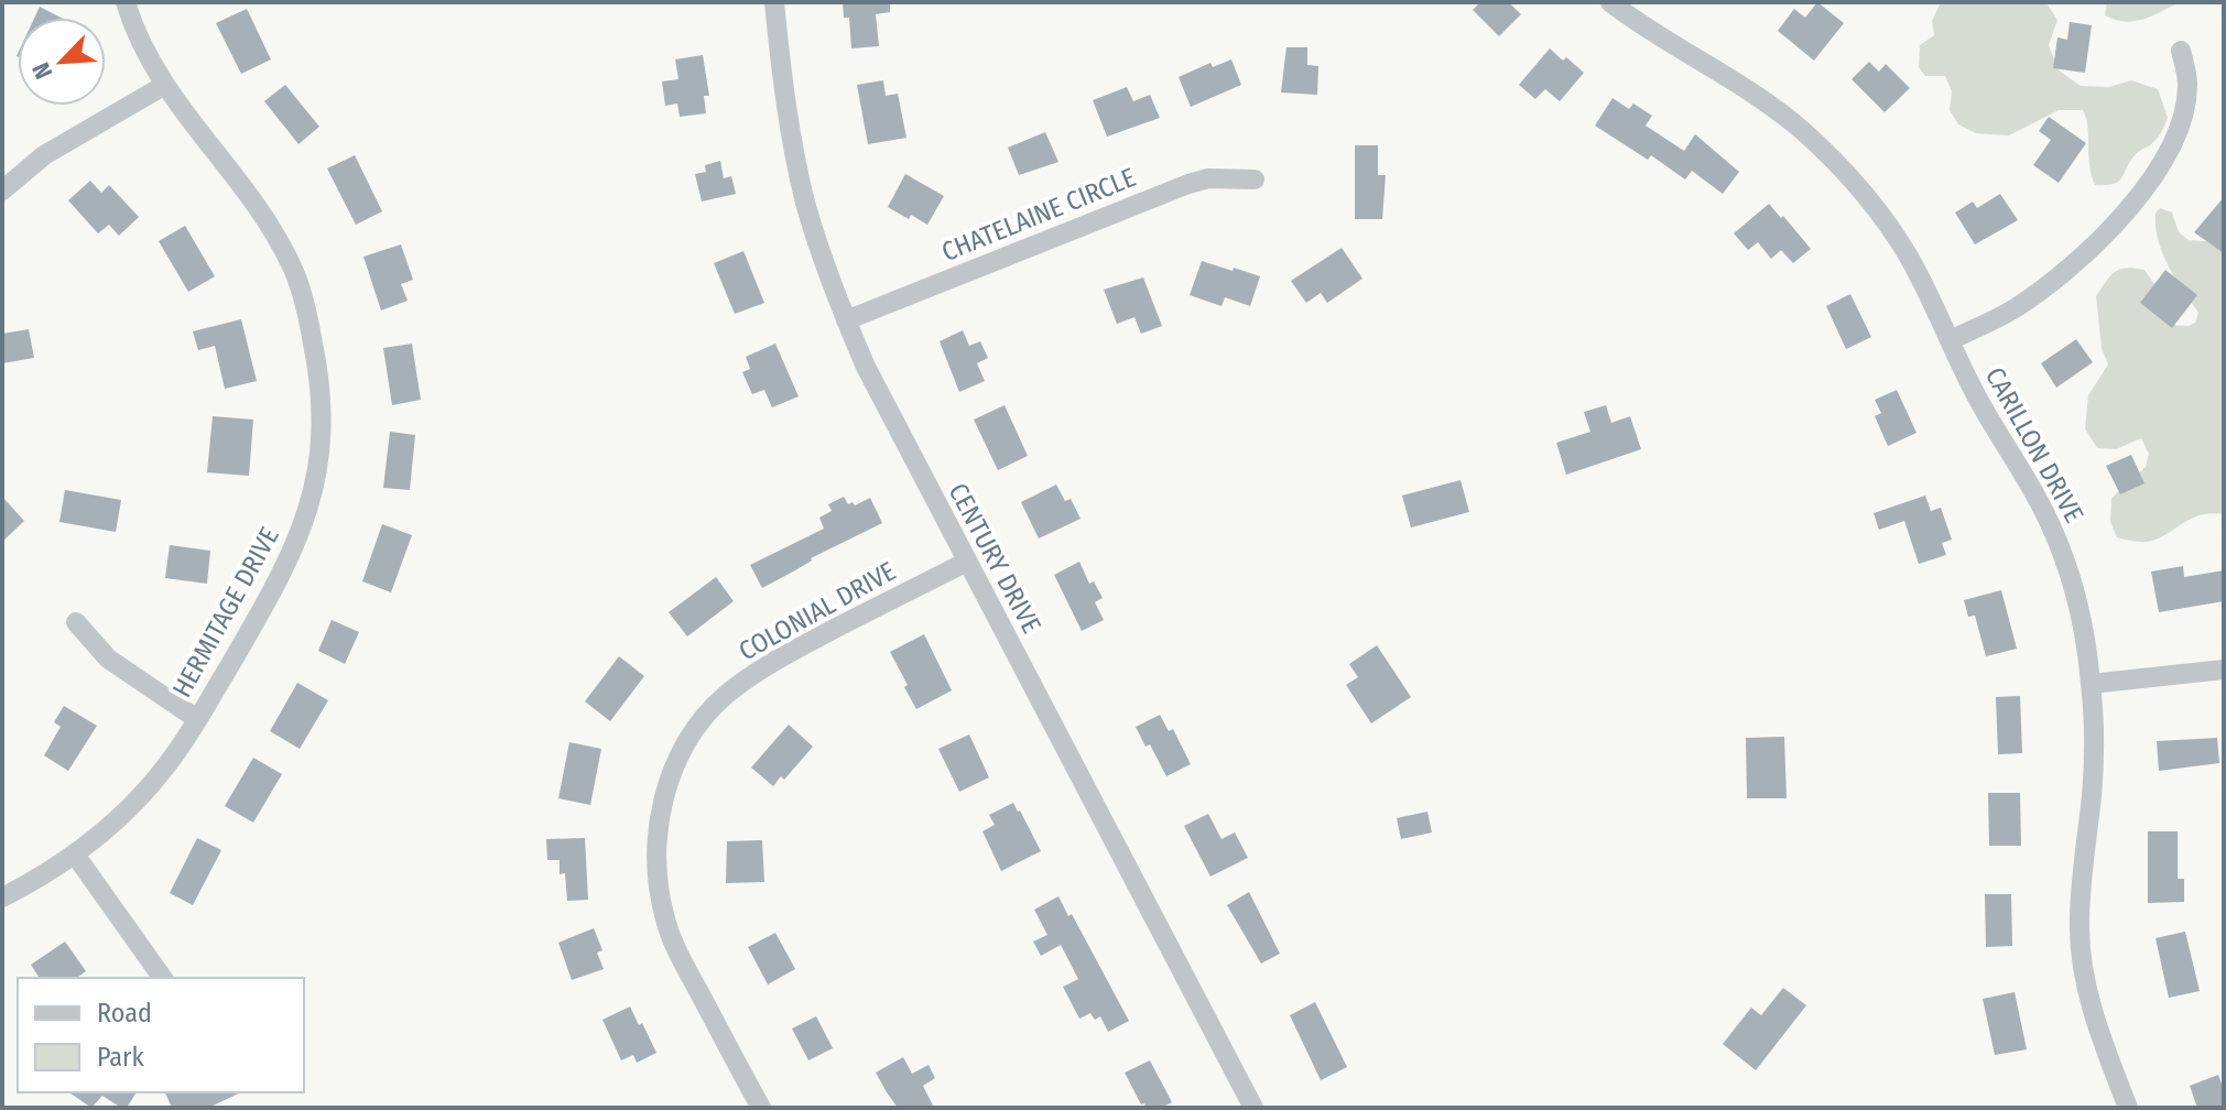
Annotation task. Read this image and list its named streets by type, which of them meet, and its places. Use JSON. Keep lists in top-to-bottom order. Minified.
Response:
{"streets":{"street":["CHATELAINE CIRCLE","CARILLON DRIVE","CENTURY DRIVE","COLONIAL DRIVE","HERMITAGE DRIVE"]},"crossings":[["CHATELAINE CIRCLE","CENTURY DRIVE"],["CENTURY DRIVE","COLONIAL DRIVE"]],"legend":["Road","Park"],"north":"bottom left"}
